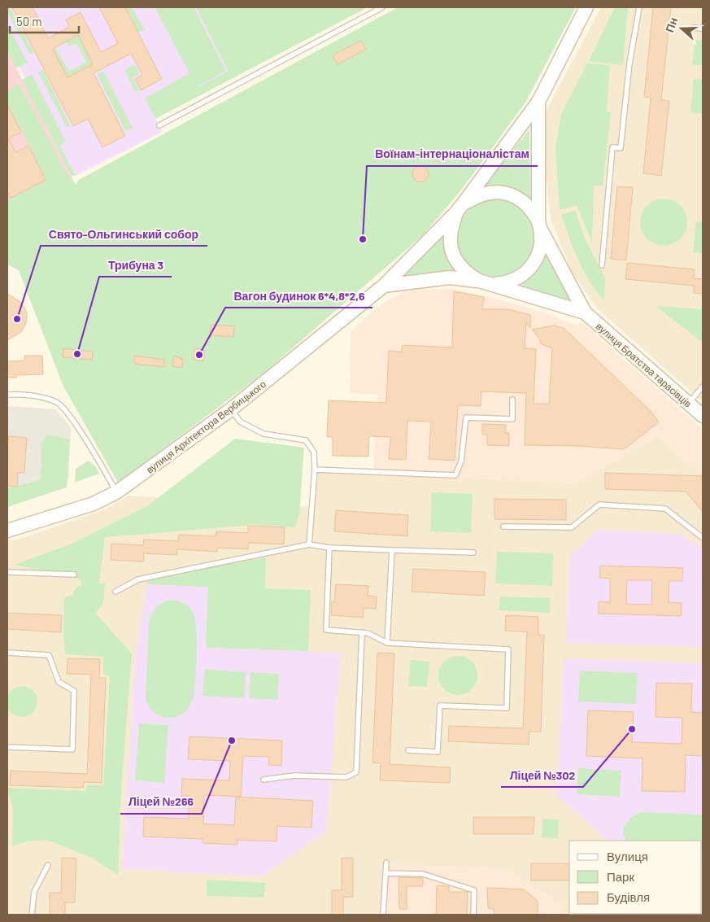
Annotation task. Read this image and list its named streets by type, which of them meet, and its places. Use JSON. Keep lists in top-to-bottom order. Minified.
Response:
{"streets":{"street":["вулиця Братства тарасівців","вулиця Архітектора Вербицького"]},"crossings":[["вулиця Братства тарасівців","вулиця Архітектора Вербицького"]],"places":["Воїнам-інтернаціоналістам","Свято-Ольгинський собор","Трибуна 3","Вагон будинок 6*4,8*2,6","Ліцей №302","Ліцей №266"],"legend":["Вулиця","Парк","Будівля"],"scale_bar":"50 m","north":"left"}
